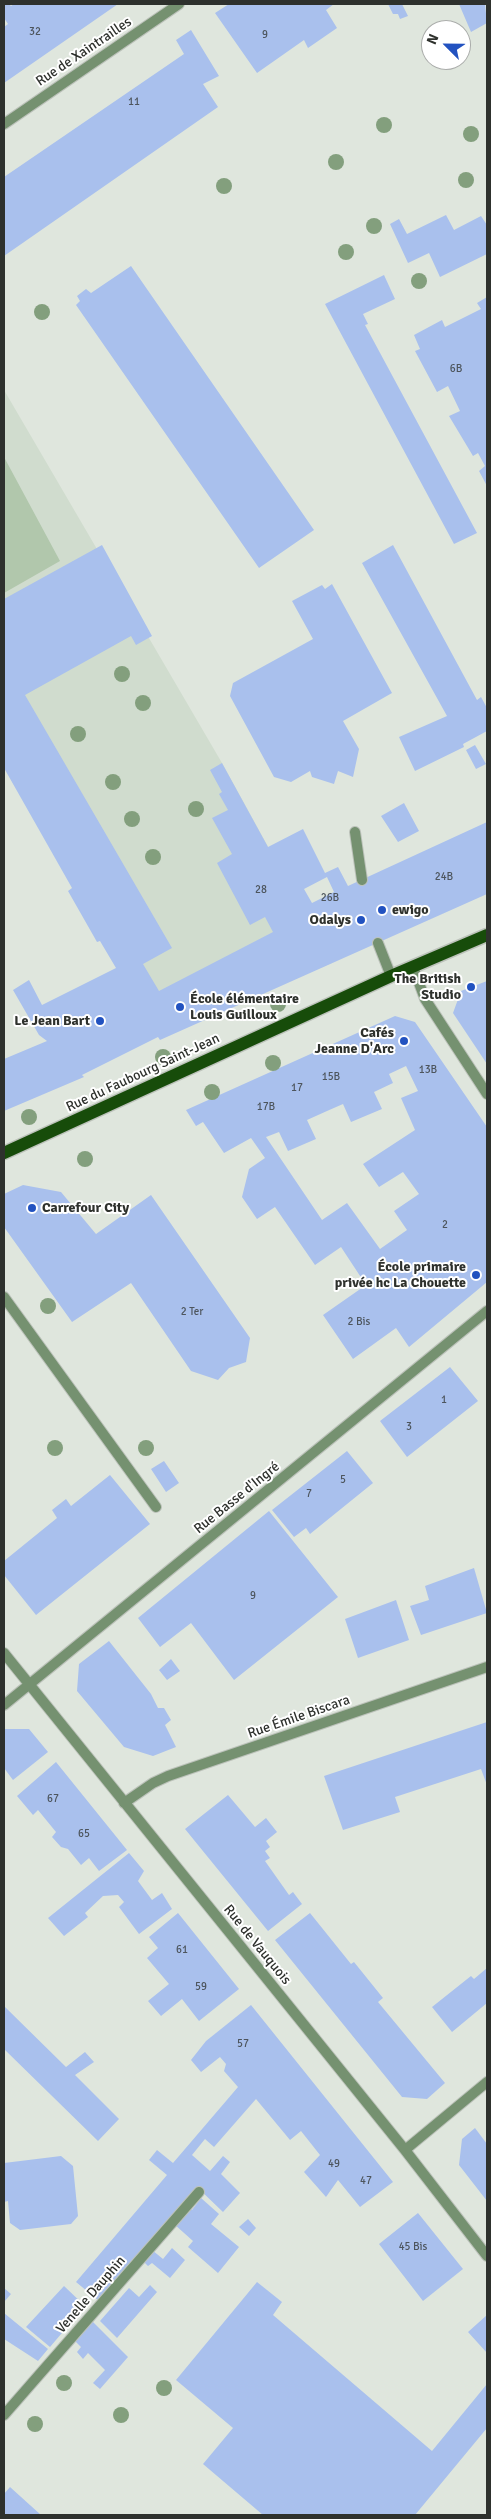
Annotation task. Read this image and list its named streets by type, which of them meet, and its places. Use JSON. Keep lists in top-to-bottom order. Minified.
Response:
{"streets":{"main road":["Rue du Faubourg Saint-Jean"],"street":["Rue de Xaintrailles","Rue Basse d'Ingré","Rue Émile Biscara","Rue de Vauquois","Venelle Dauphin"]},"crossings":[["Rue Basse d'Ingré","Rue de Vauquois"],["Rue Émile Biscara","Rue de Vauquois"]],"places":["ewigo","Odalys","The British Studio","École élémentaire Louis Guilloux","Le Jean Bart","Cafés Jeanne D'Arc","Carrefour City","École primaire privée hc La Chouette"],"house_numbers":["32","9","11","6B","24B","28","26B","13B","15B","17","17B","2","2 Ter","2 Bis","1","3","5","7","9","67","65","61","59","57","49","47","45 Bis"],"north":"top left"}
